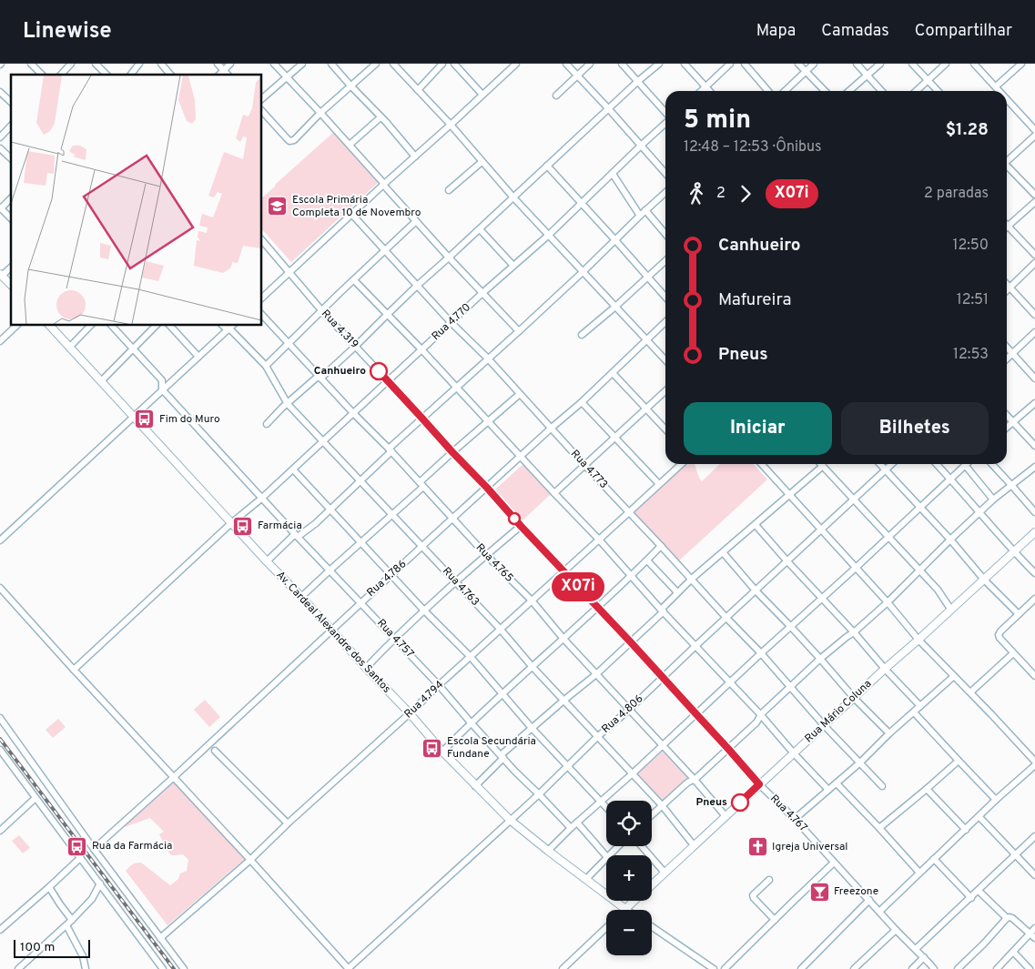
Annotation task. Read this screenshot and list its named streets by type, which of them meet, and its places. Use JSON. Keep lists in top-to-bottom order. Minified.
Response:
{"streets":{"main road":["Av. Cardeal Alexandre dos Santos","Rua Mário Coluna"],"street":["Rua 4.770","Rua 4.319","Rua 4.773","Rua 4.765","Rua 4.786","Rua 4.763","Rua 4.757","Rua 4.794","Rua 4.806","Rua 4.767"]},"crossings":[["Rua 4.770","Rua 4.319"],["Rua 4.770","Rua 4.773"],["Rua 4.770","Rua 4.765"],["Rua 4.770","Rua 4.763"],["Rua 4.770","Av. Cardeal Alexandre dos Santos"],["Rua 4.770","Rua 4.757"],["Rua 4.319","Rua 4.786"],["Rua 4.319","Rua 4.767"],["Rua 4.773","Rua 4.786"],["Rua 4.773","Rua 4.794"],["Rua 4.773","Rua Mário Coluna"],["Rua 4.773","Rua 4.806"],["Rua 4.765","Rua 4.786"],["Rua 4.765","Rua 4.794"],["Rua 4.765","Rua Mário Coluna"],["Rua 4.765","Rua 4.806"],["Rua 4.786","Rua 4.763"],["Rua 4.786","Av. Cardeal Alexandre dos Santos"],["Rua 4.786","Rua 4.757"],["Rua 4.763","Rua 4.794"],["Rua 4.763","Rua Mário Coluna"],["Rua 4.763","Rua 4.806"],["Av. Cardeal Alexandre dos Santos","Rua 4.794"],["Av. Cardeal Alexandre dos Santos","Rua Mário Coluna"],["Av. Cardeal Alexandre dos Santos","Rua 4.806"],["Rua 4.757","Rua 4.794"],["Rua 4.757","Rua 4.806"],["Rua 4.794","Rua 4.767"],["Rua Mário Coluna","Rua 4.767"],["Rua 4.806","Rua 4.767"]],"places":{"school or university":["Escola Primária Completa 10 de Novembro"],"other":["Canhueiro","Pneus"],"bus stop":["Fim do Muro","Farmácia","Escola Secundária Fundane","Rua da Farmácia"],"church":["Igreja Universal"],"bar":["Freezone"]},"lines":["bus line X07i"],"scale_bar":"100 m","page":{"header":"Linewise","nav":["Mapa","Camadas","Compartilhar"],"on_map":"X07i","heading":["5 min","12:48 – 12:53 · Ônibus","$1.28"],"legs":["2","X07i","2 paradas"],"list":[{"name":"Canhueiro","value":"12:50"},{"name":"Mafureira","value":"12:51"},{"name":"Pneus","value":"12:53"}],"buttons":["Iniciar","Bilhetes"],"map_buttons":["+","−"],"scale":"100 m"}}
